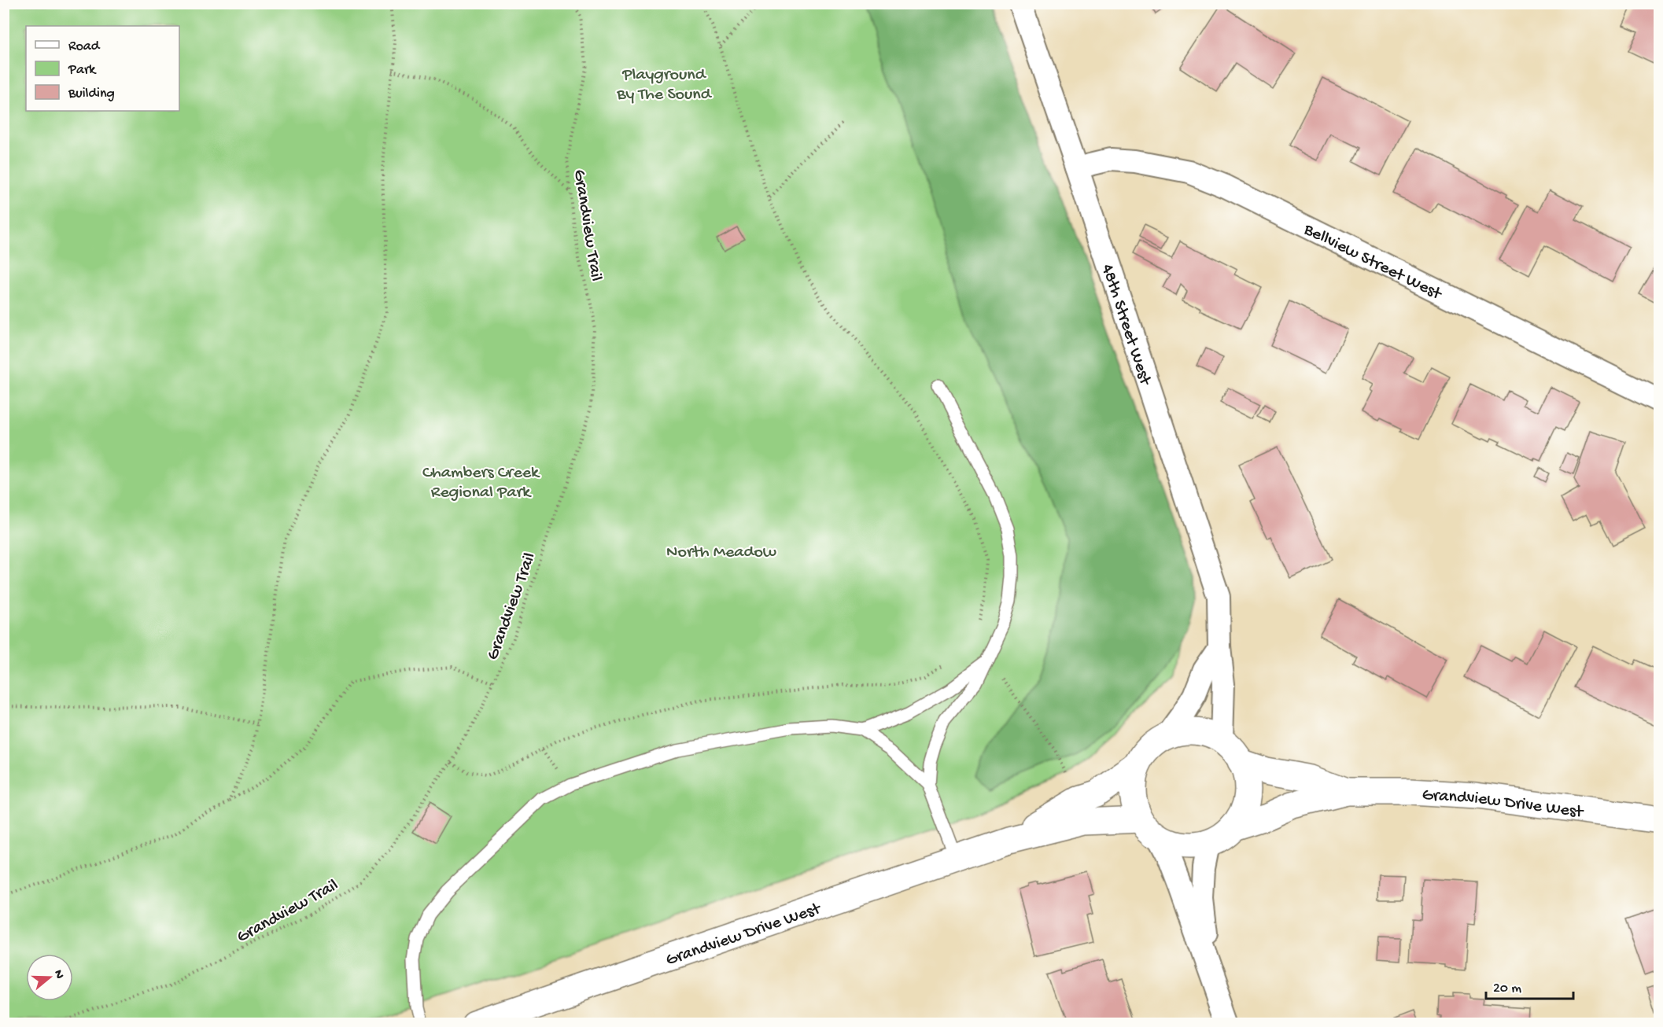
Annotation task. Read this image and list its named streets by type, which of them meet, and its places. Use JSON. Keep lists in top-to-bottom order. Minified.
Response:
{"streets":{"street":["Bellview Street West","48th Street West","Grandview Drive West"],"path":["Grandview Trail"]},"crossings":[["Bellview Street West","48th Street West"],["48th Street West","Grandview Drive West"]],"parks":["Playground By The Sound","Chambers Creek Regional Park","North Meadow"],"legend":["Road","Park","Building"],"scale_bar":"20 m","north":"right"}
